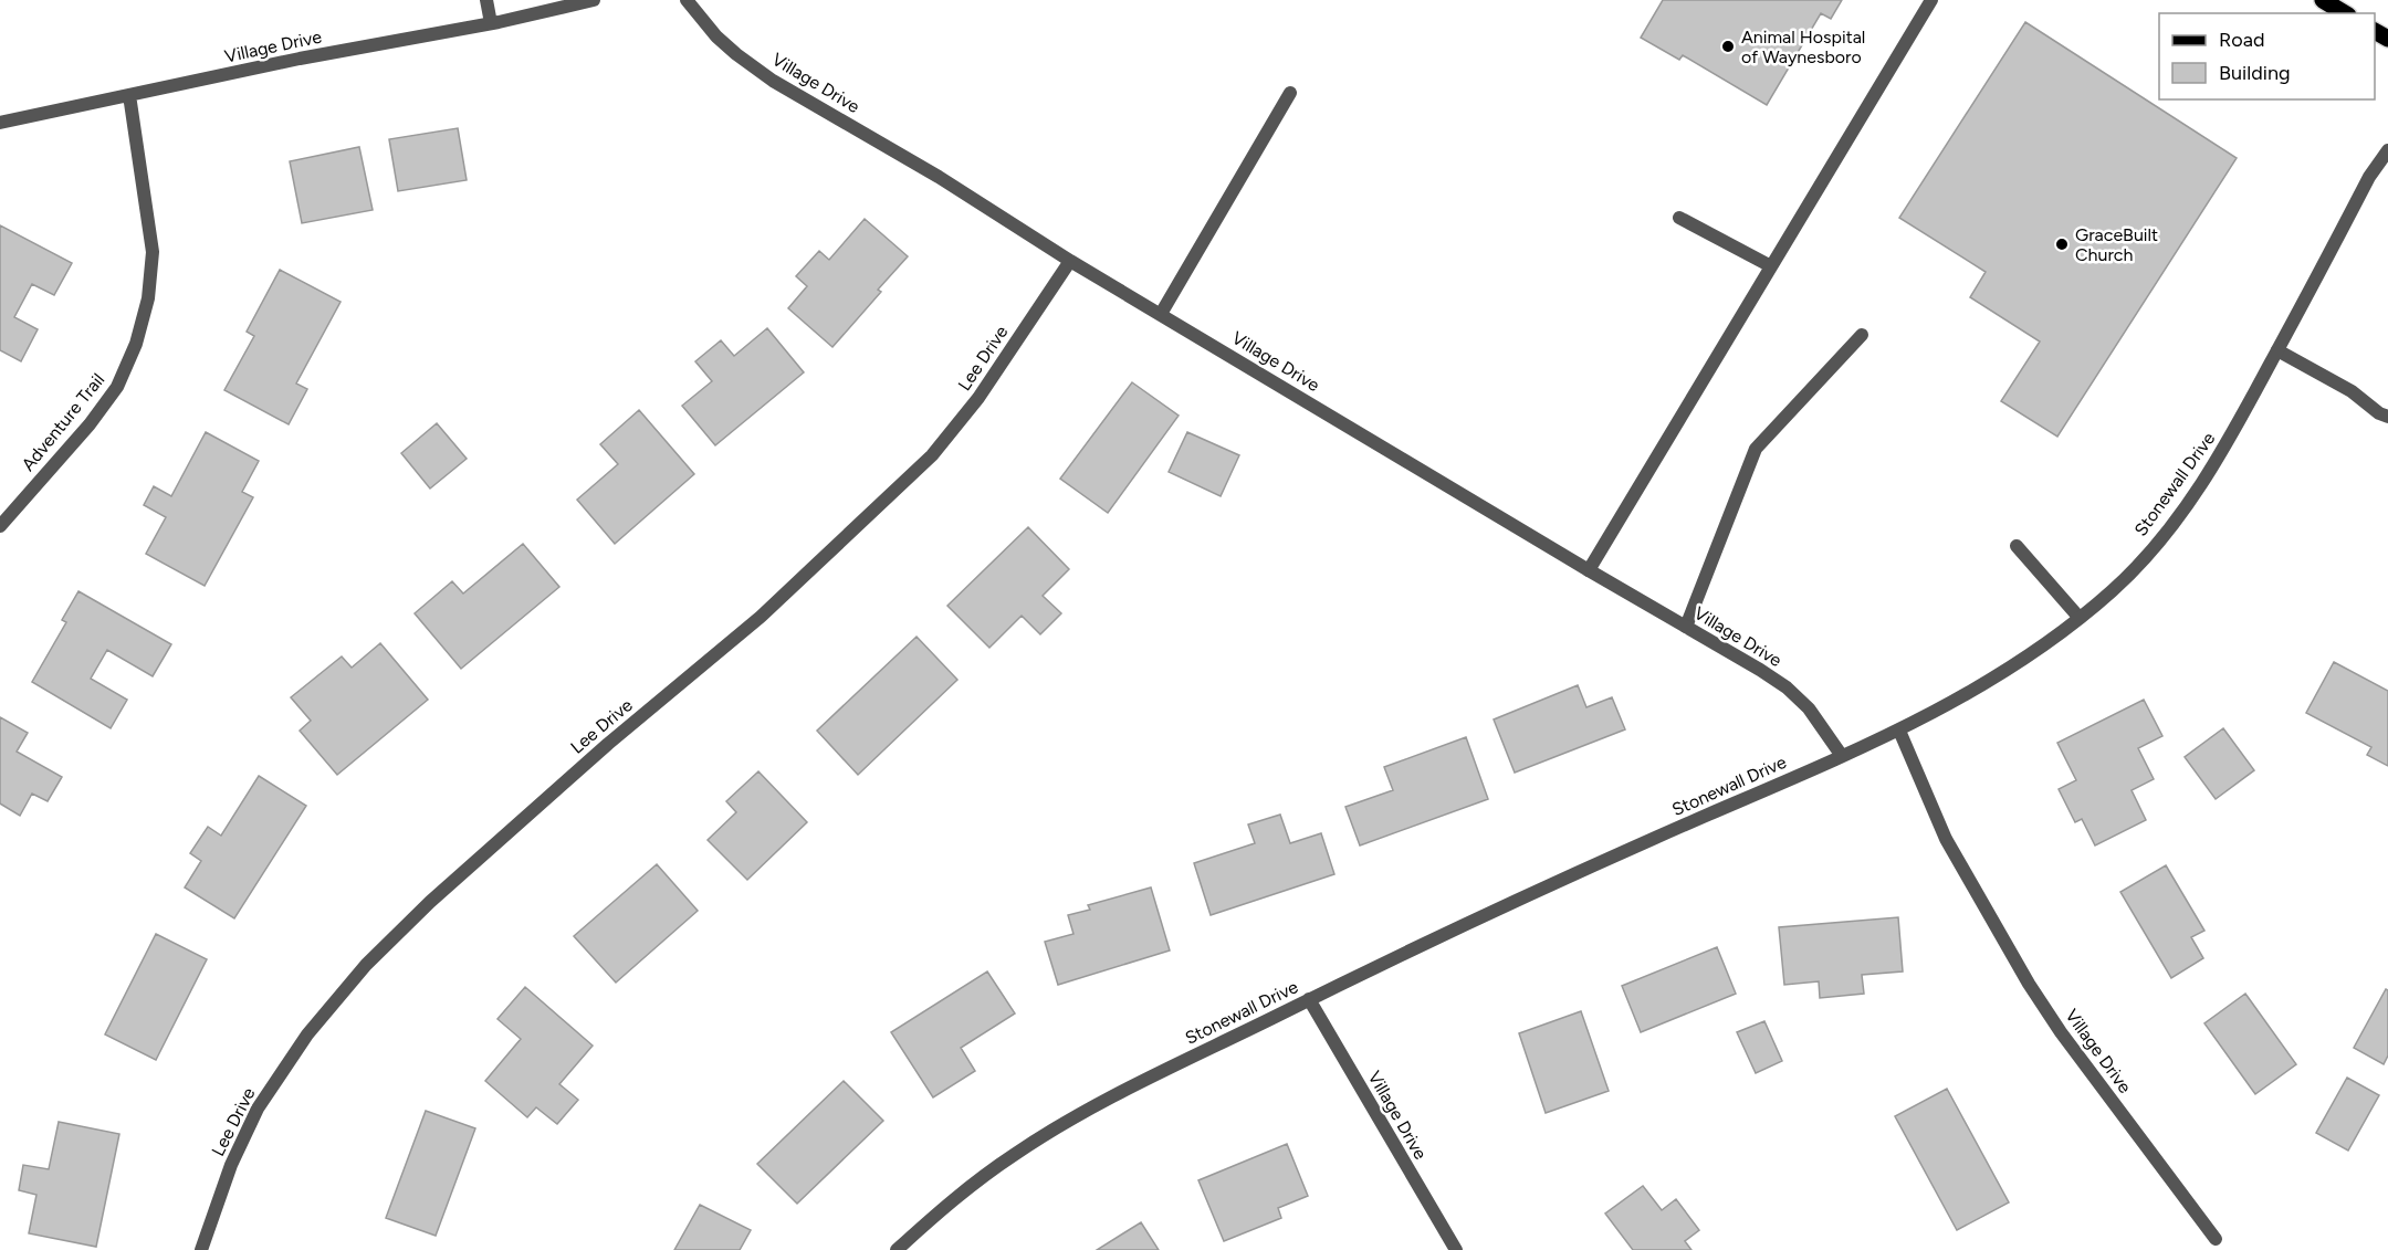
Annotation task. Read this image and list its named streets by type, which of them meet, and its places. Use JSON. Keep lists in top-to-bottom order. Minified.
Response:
{"streets":{"street":["Village Drive","Lee Drive","Adventure Trail","Stonewall Drive"]},"crossings":[["Village Drive","Lee Drive"],["Village Drive","Adventure Trail"],["Village Drive","Stonewall Drive"]],"places":["Animal Hospital of Waynesboro","GraceBuilt Church"],"legend":["Road","Building"]}
